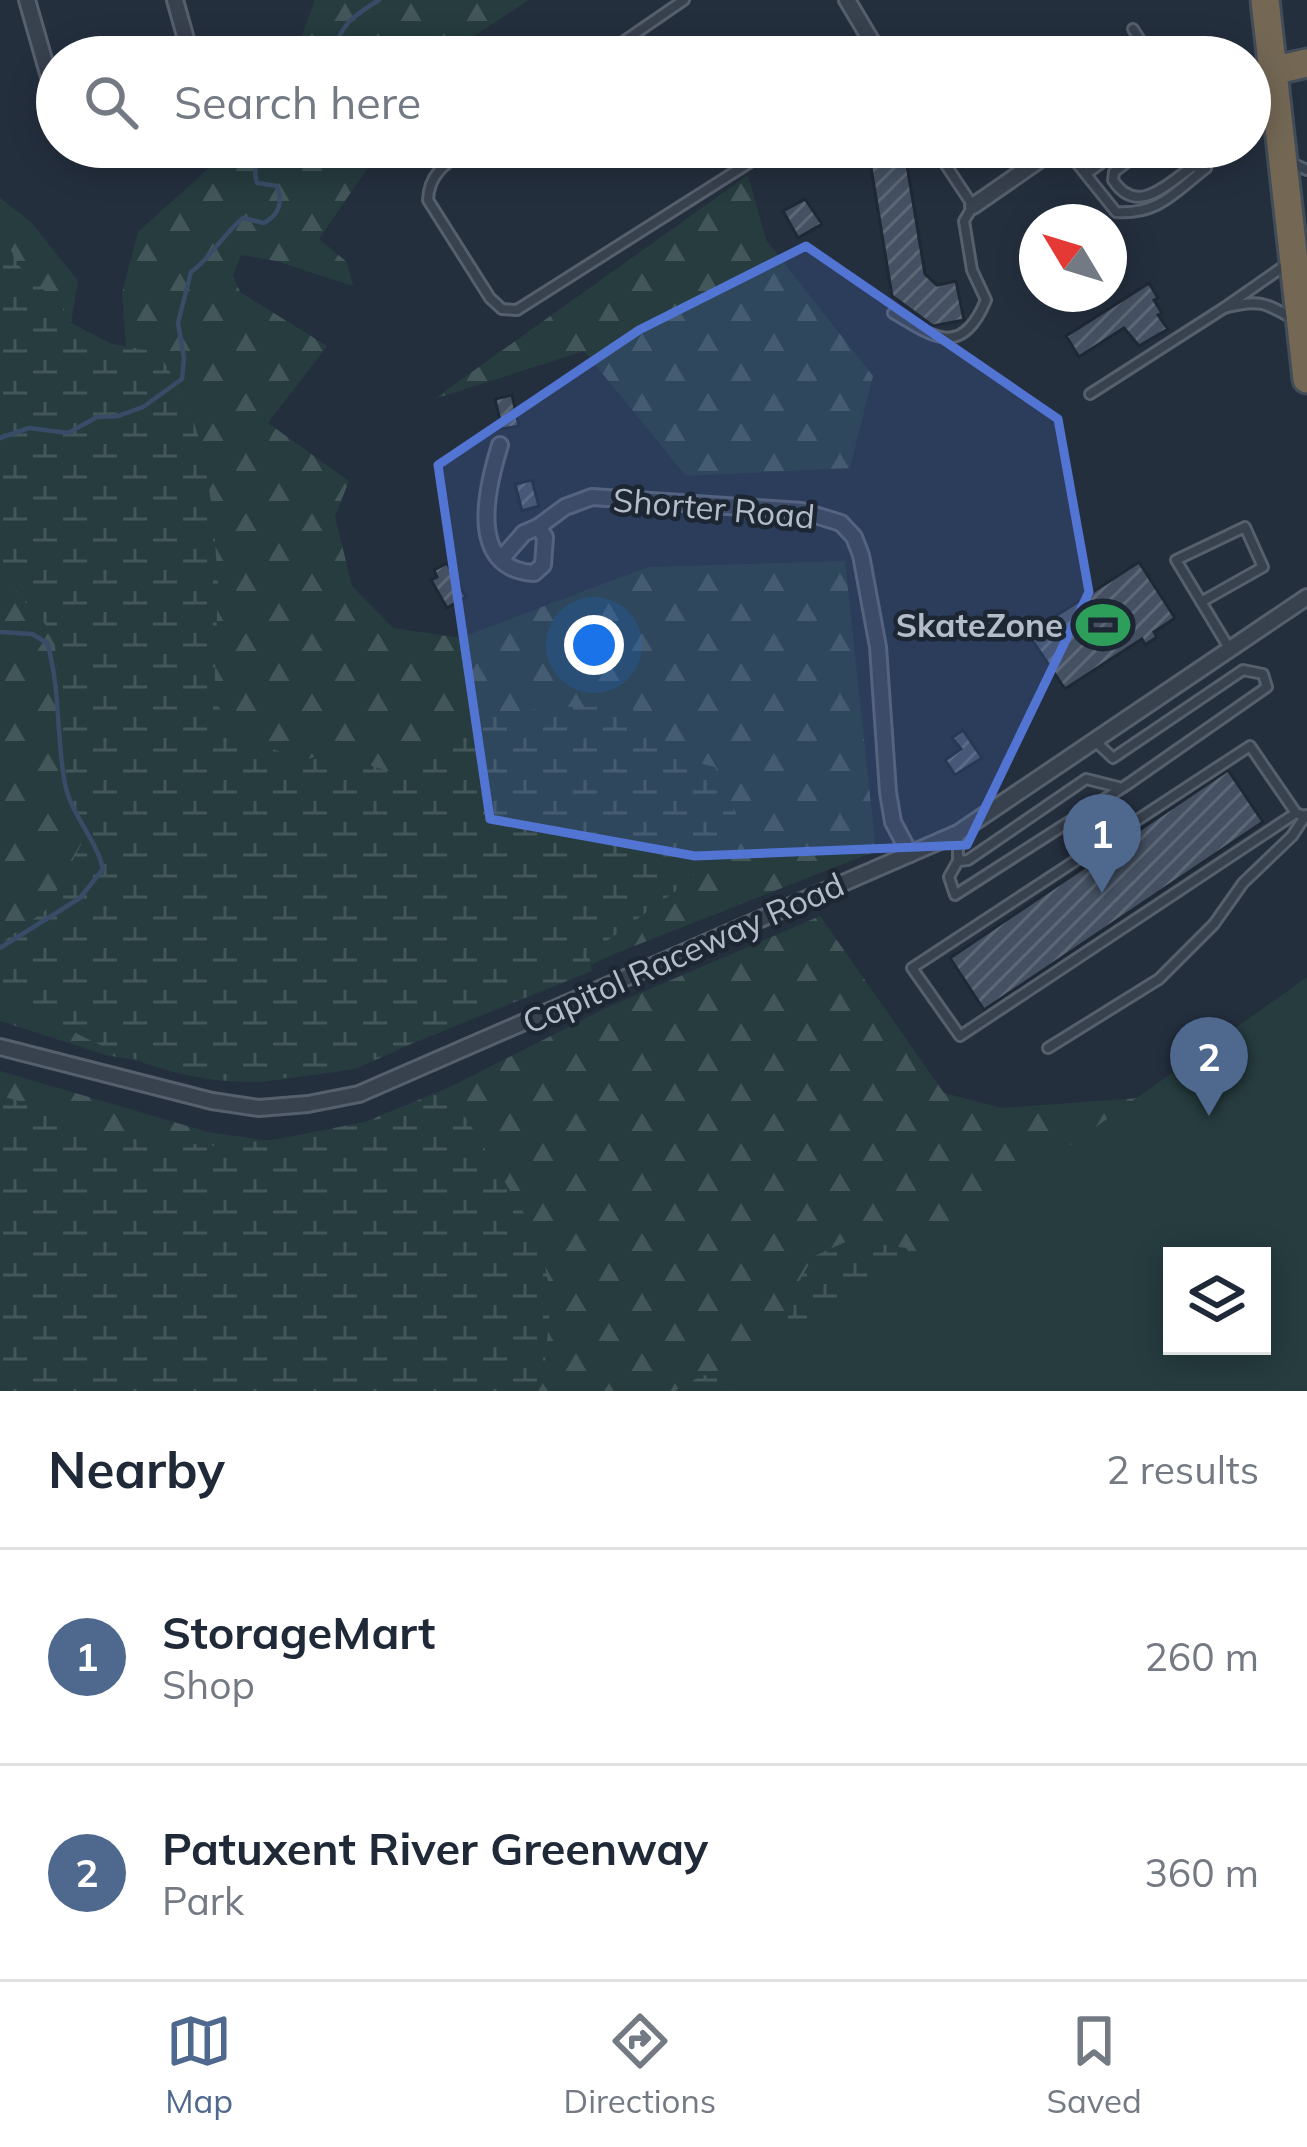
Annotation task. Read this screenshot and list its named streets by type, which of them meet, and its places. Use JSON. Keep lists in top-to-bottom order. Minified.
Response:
{"streets":{"street":["Shorter Road","Capitol Raceway Road"]},"crossings":[["Shorter Road","Capitol Raceway Road"]],"places":{"sports":["SkateZone"]},"north":"top left","page":{"search":"Search here","pins":["1","2"],"heading":["Nearby","2 results"],"list":[{"mark":"1","name":"StorageMart","note":"Shop","value":"260 m"},{"mark":"2","name":"Patuxent River Greenway","note":"Park","value":"360 m"}],"nav":["Map","Directions","Saved"]}}
